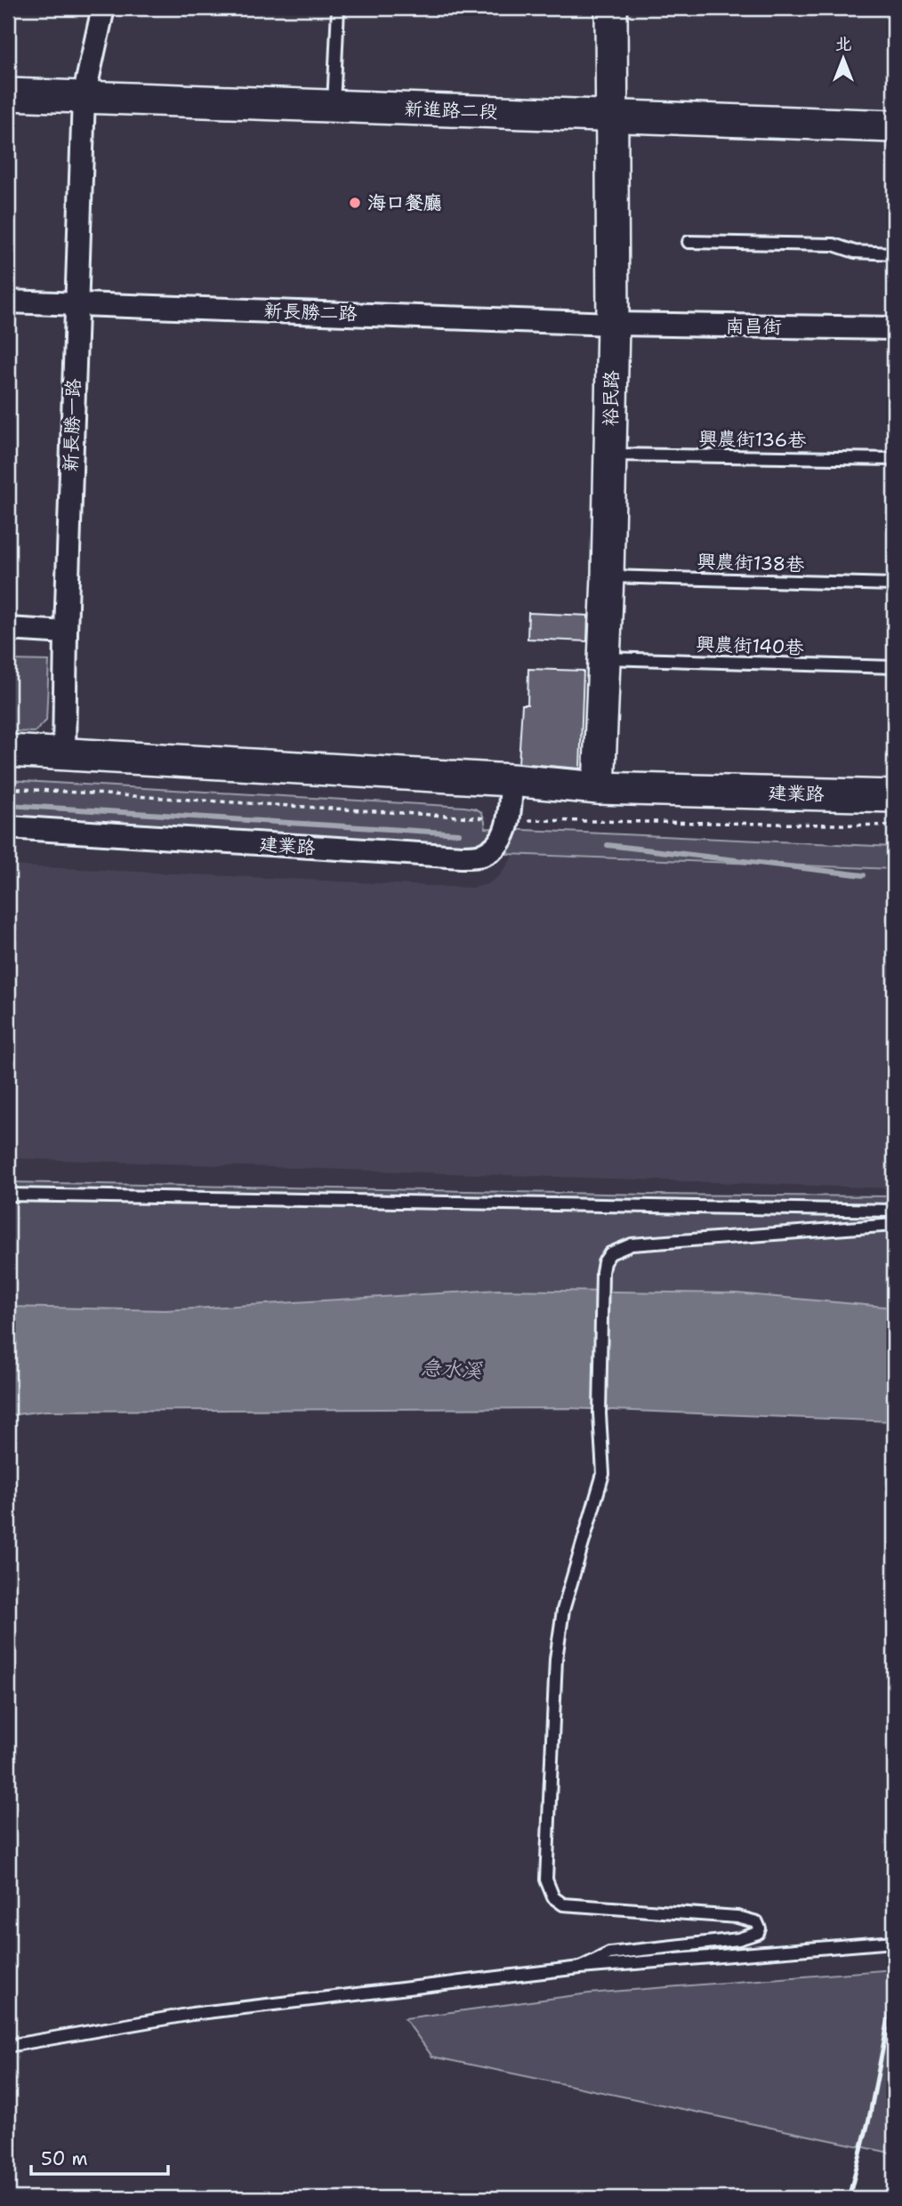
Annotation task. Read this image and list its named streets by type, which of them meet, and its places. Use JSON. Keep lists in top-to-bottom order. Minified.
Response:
{"streets":{"street":["新進路二段","新長勝二路","南昌街","裕民路","新長勝一路","建業路"],"lane":["興農街136巷","興農街138巷","興農街140巷"]},"crossings":[["新進路二段","裕民路"],["新進路二段","新長勝一路"],["新長勝二路","南昌街"],["新長勝二路","裕民路"],["新長勝二路","新長勝一路"],["南昌街","裕民路"],["裕民路","興農街136巷"],["裕民路","興農街138巷"],["裕民路","興農街140巷"],["裕民路","建業路"],["新長勝一路","建業路"]],"water":["急水溪"],"places":["海口餐廳"],"scale_bar":"50 m","north":"top"}
